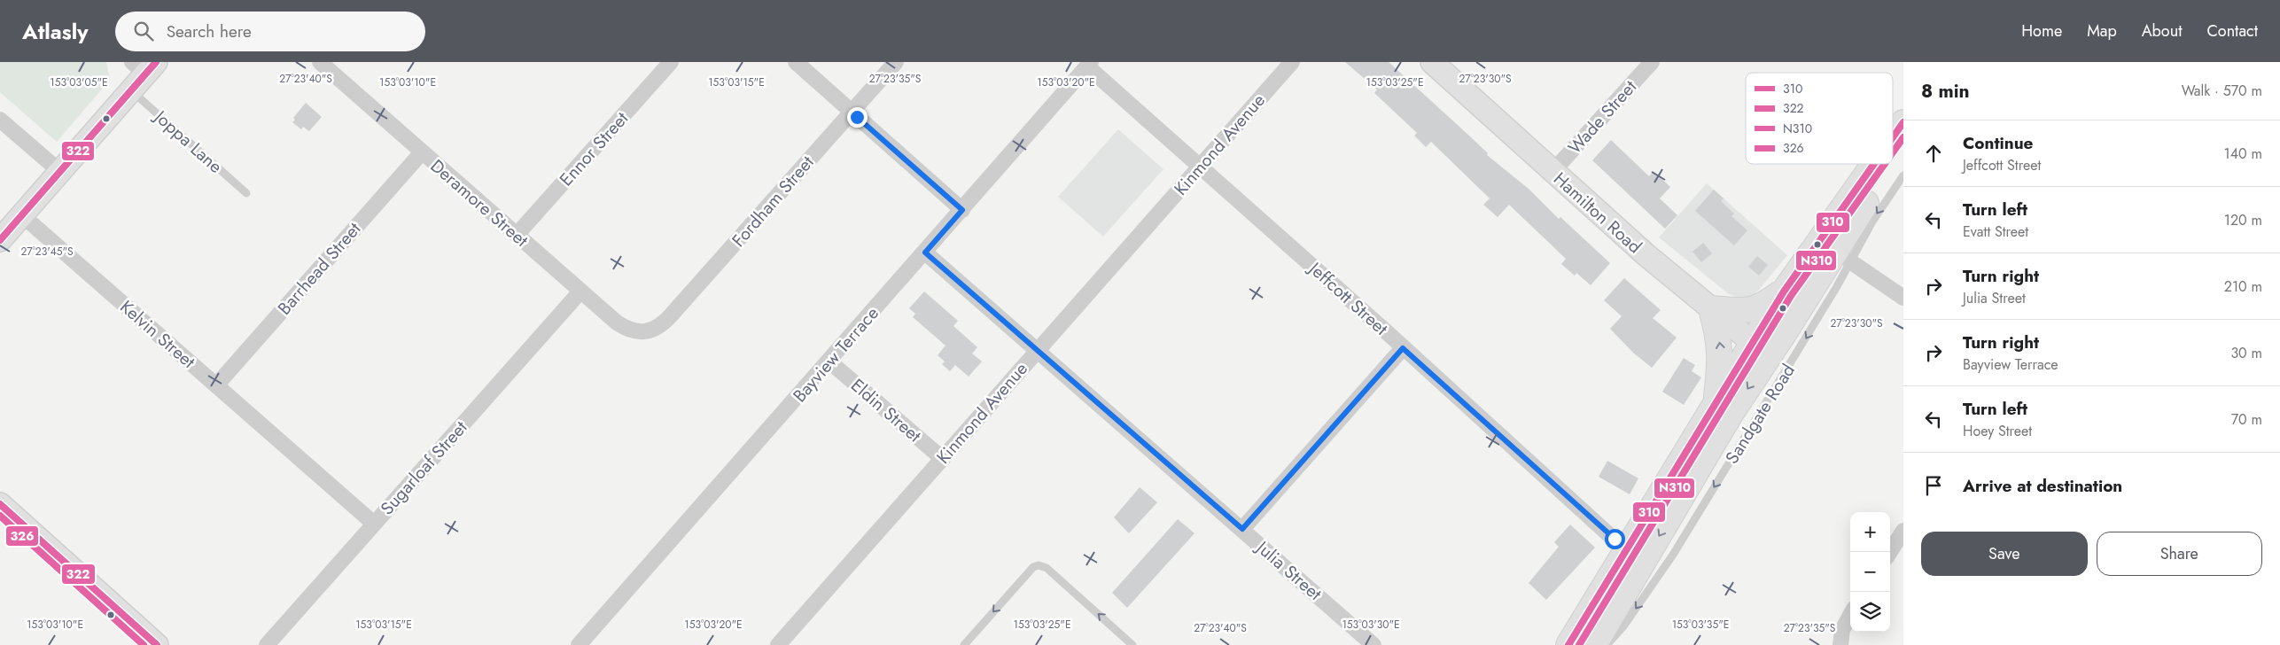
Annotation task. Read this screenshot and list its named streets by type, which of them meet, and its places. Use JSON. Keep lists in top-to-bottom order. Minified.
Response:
{"streets":{"highway":["Sandgate Road"],"main road":["Hamilton Road"],"street":["Wade Street","Kinmond Avenue","Ennor Street","Fordham Street","Deramore Street","Barrhead Street","Jeffcott Street","Kelvin Street","Bayview Terrace","Eldin Street","Sugarloaf Street","Julia Street"],"lane":["Joppa Lane"]},"crossings":[["Wade Street","Hamilton Road"],["Kinmond Avenue","Jeffcott Street"],["Kinmond Avenue","Eldin Street"],["Kinmond Avenue","Julia Street"],["Ennor Street","Deramore Street"],["Fordham Street","Deramore Street"],["Deramore Street","Barrhead Street"],["Deramore Street","Sugarloaf Street"],["Hamilton Road","Sandgate Road"],["Barrhead Street","Kelvin Street"],["Jeffcott Street","Bayview Terrace"],["Jeffcott Street","Sandgate Road"],["Kelvin Street","Sugarloaf Street"],["Bayview Terrace","Eldin Street"],["Bayview Terrace","Julia Street"]],"lines":["transit line 322","transit line 310","transit line N310","transit line 326"],"legend":["310","322","N310","326"],"page":{"header":"Atlasly","search":"Search here","nav":["Home","Map","About","Contact"],"heading":["8 min","Walk · 570 m"],"list":[["Continue","Jeffcott Street","140 m"],["Turn left","Evatt Street","120 m"],["Turn right","Julia Street","210 m"],["Turn right","Bayview Terrace","30 m"],["Turn left","Hoey Street","70 m"],"Arrive at destination"],"map_buttons":["+","−"],"buttons":["Save","Share"]},"coordinates":["27°23'35\"S","27°23'30\"S","27°23'40\"S","153°03'25\"E","153°03'05\"E","153°03'10\"E","153°03'15\"E","153°03'20\"E","27°23'45\"S","153°03'30\"E","153°03'35\"E"]}
